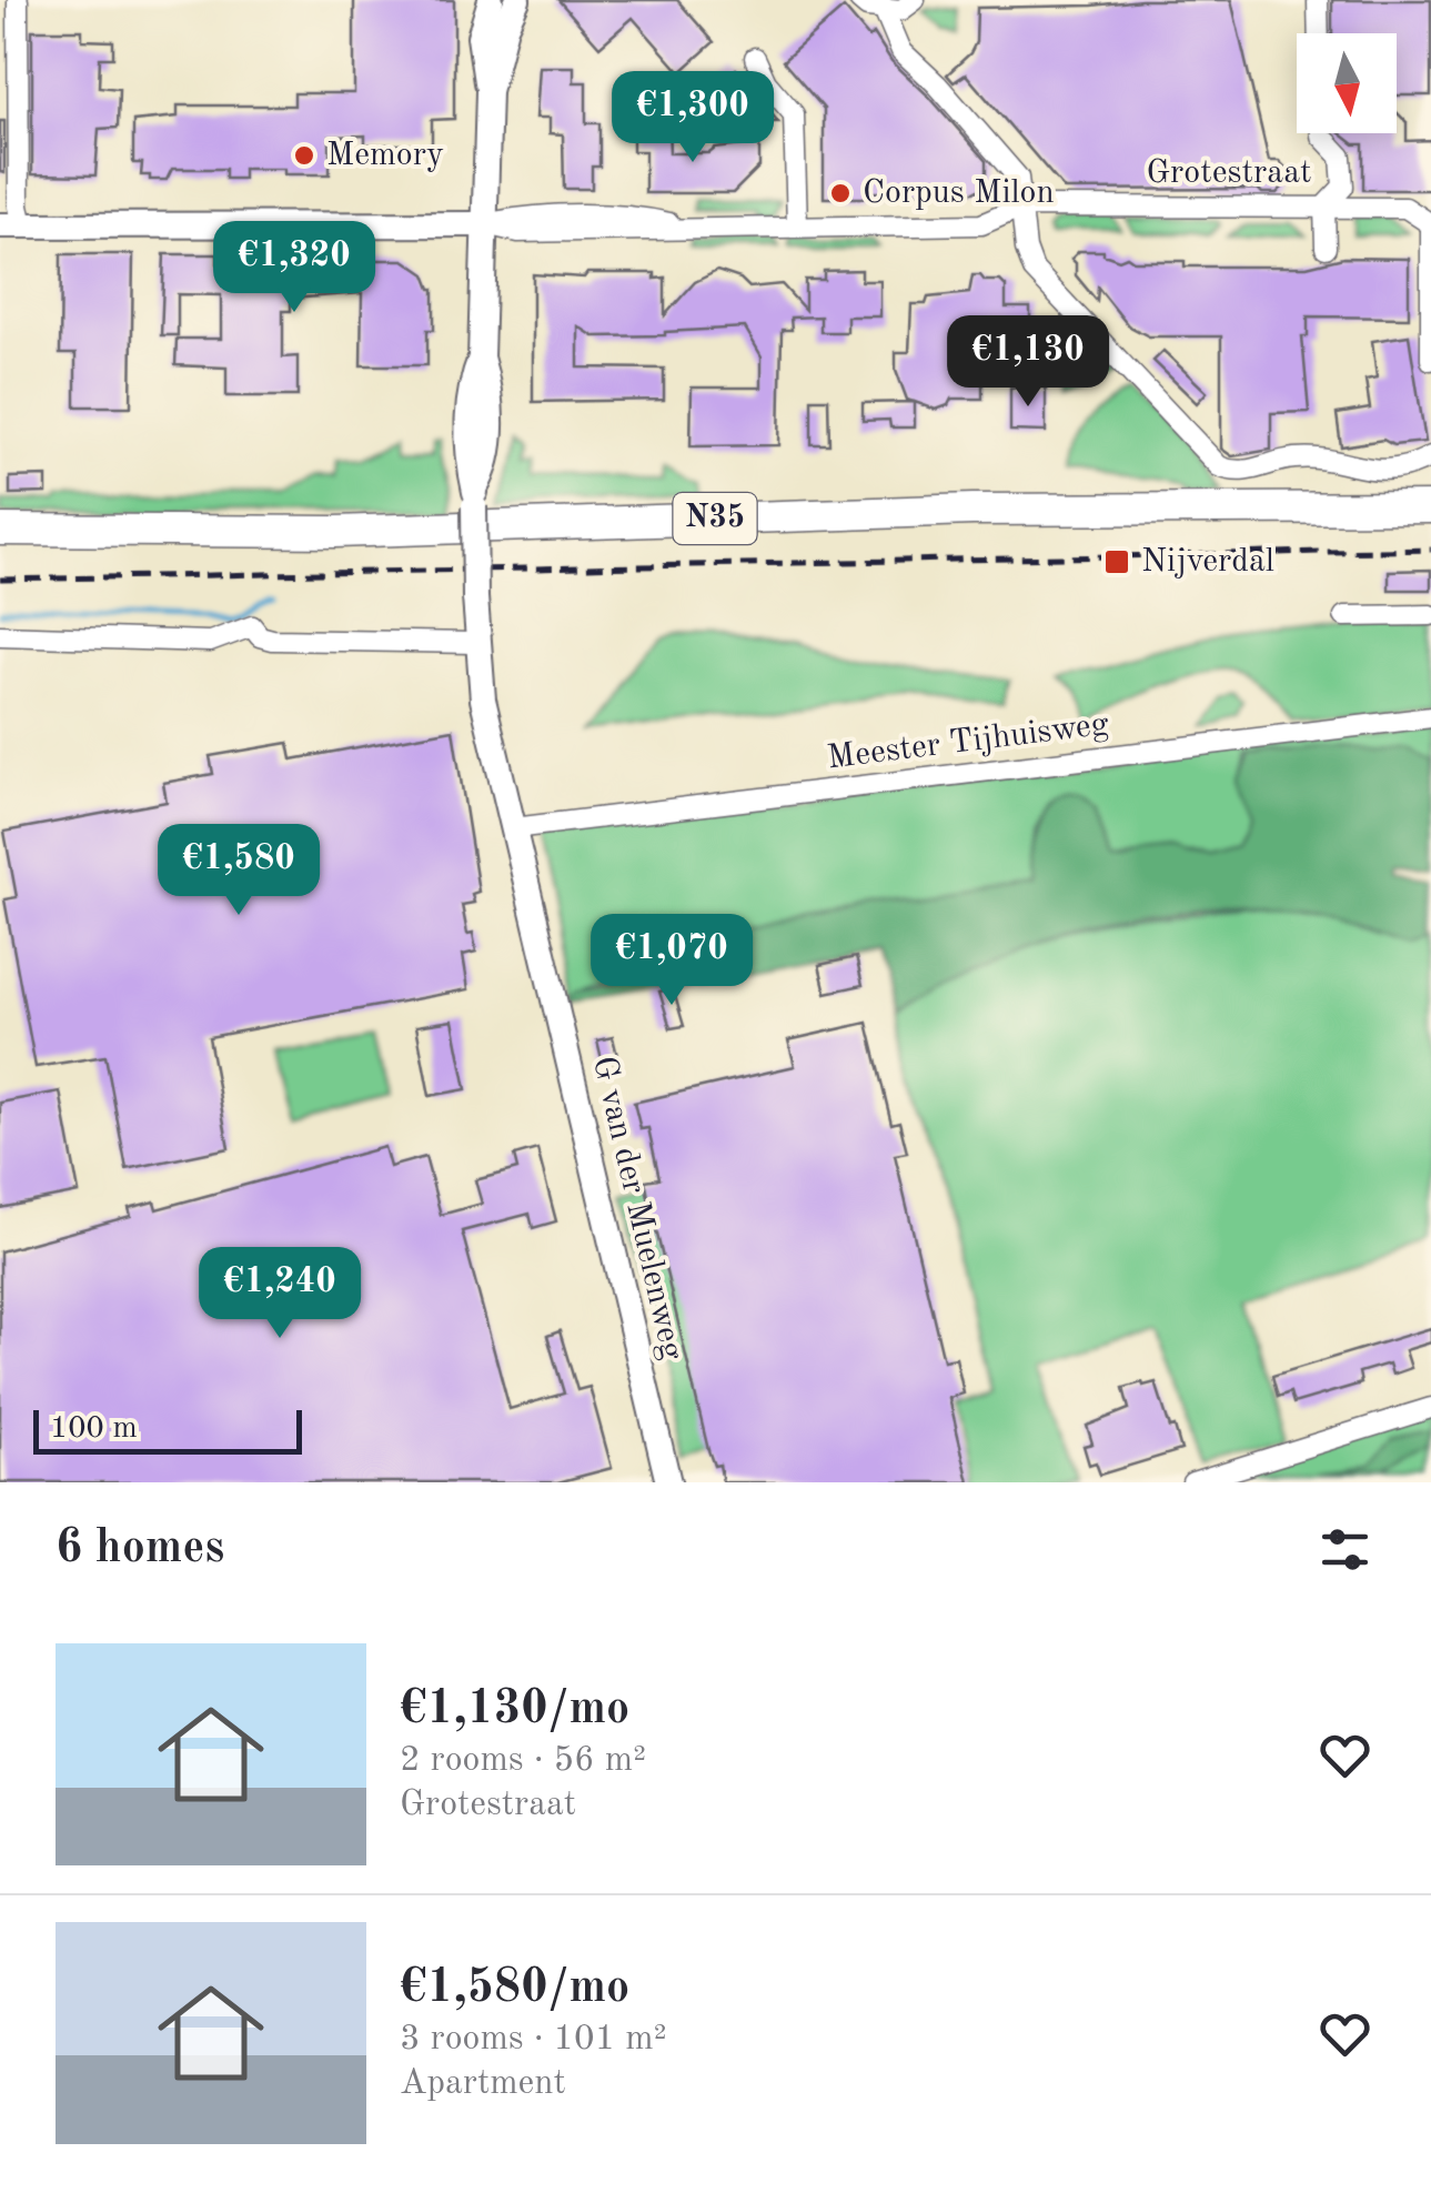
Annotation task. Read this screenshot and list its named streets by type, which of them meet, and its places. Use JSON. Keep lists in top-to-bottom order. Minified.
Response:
{"streets":{"main road":["N35"],"street":["Grotestraat","Meester Tijhuisweg","G van der Muelenweg"]},"crossings":[["Grotestraat","G van der Muelenweg"],["Meester Tijhuisweg","G van der Muelenweg"]],"places":{"other":["Memory","Corpus Milon"],"transit":["Nijverdal"]},"scale_bar":"100 m","north":"bottom","page":{"price":["€1,300","€1,320","€1,130","€1,580","€1,070","€1,240"],"scale":"100 m","heading":"6 homes","list":[{"name":"€1,130/mo","note":"2 rooms · 56 m² · Grotestraat"},{"name":"€1,580/mo","note":"3 rooms · 101 m² · Apartment"}]}}
